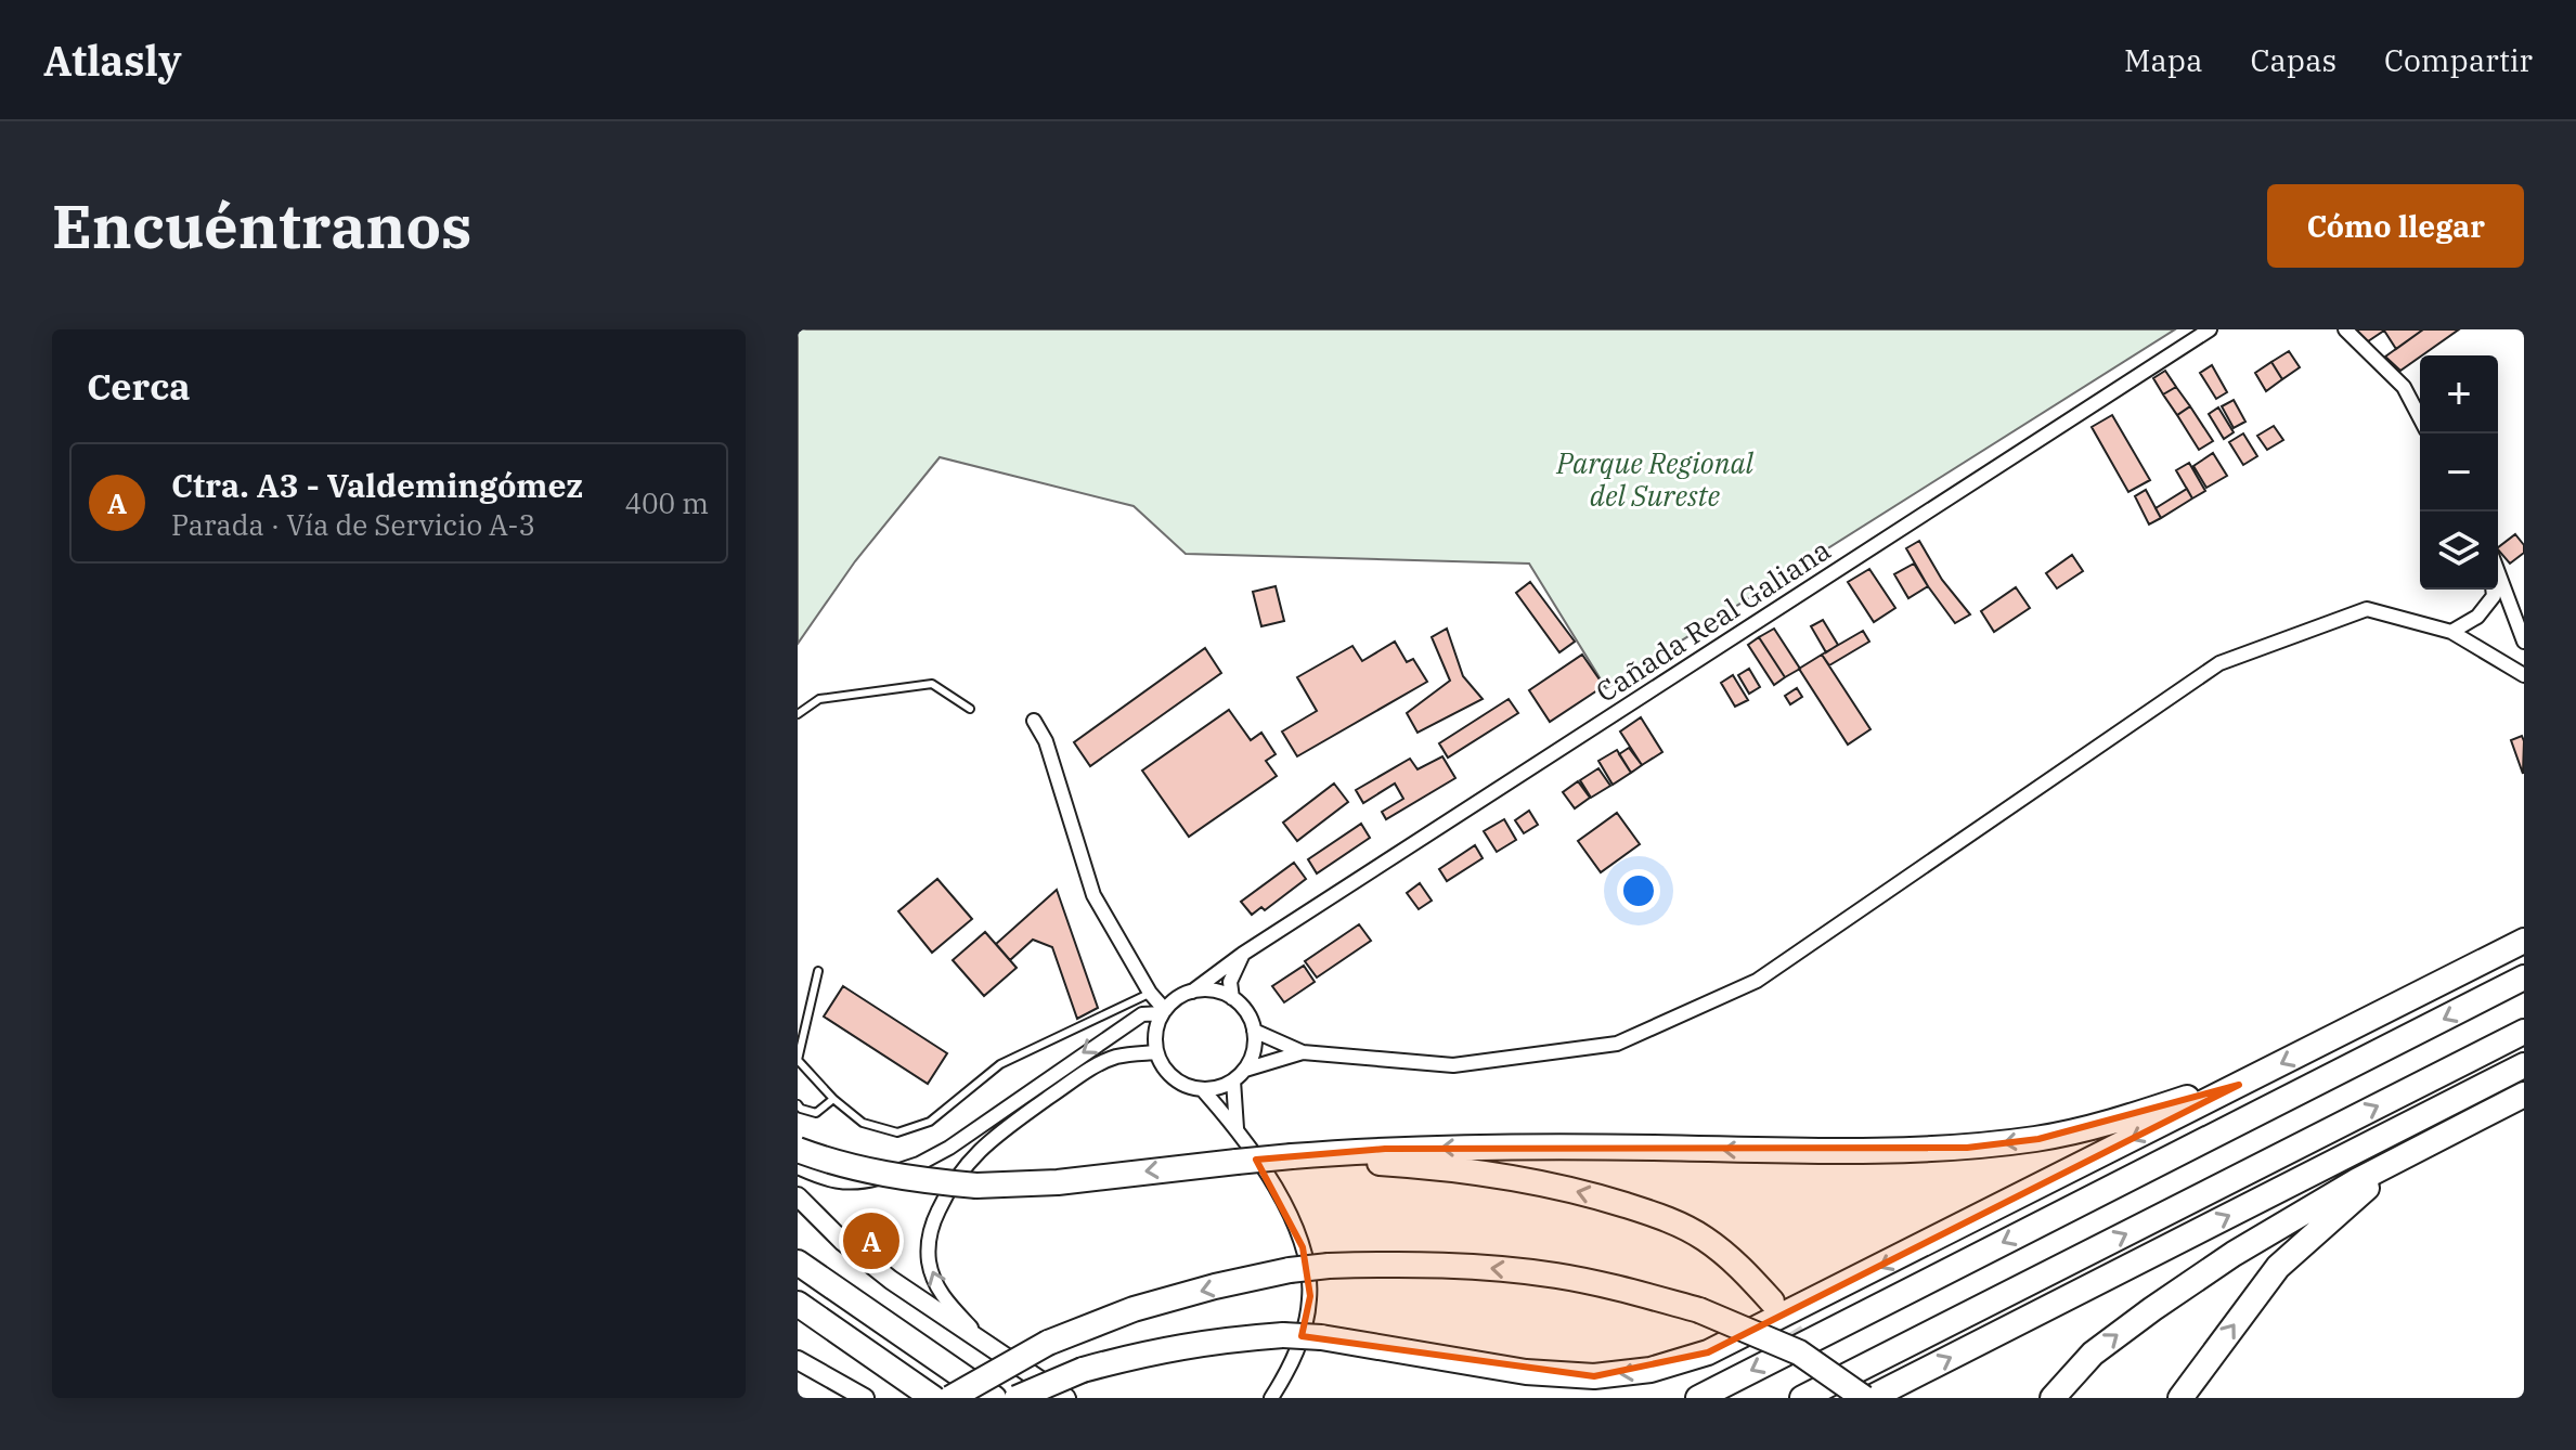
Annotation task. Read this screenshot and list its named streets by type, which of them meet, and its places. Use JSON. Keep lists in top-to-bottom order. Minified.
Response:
{"streets":{"street":["Cañada Real Galiana"]},"parks":["Parque Regional del Sureste"],"page":{"header":"Atlasly","nav":["Mapa","Capas","Compartir"],"buttons":"Cómo llegar","title":"Encuéntranos","heading":"Cerca","map_buttons":["+","−"],"list":[{"mark":"A","name":"Ctra. A3 - Valdemingómez","note":"Parada · Vía de Servicio A-3","value":"400 m"}],"pins":"A"}}
